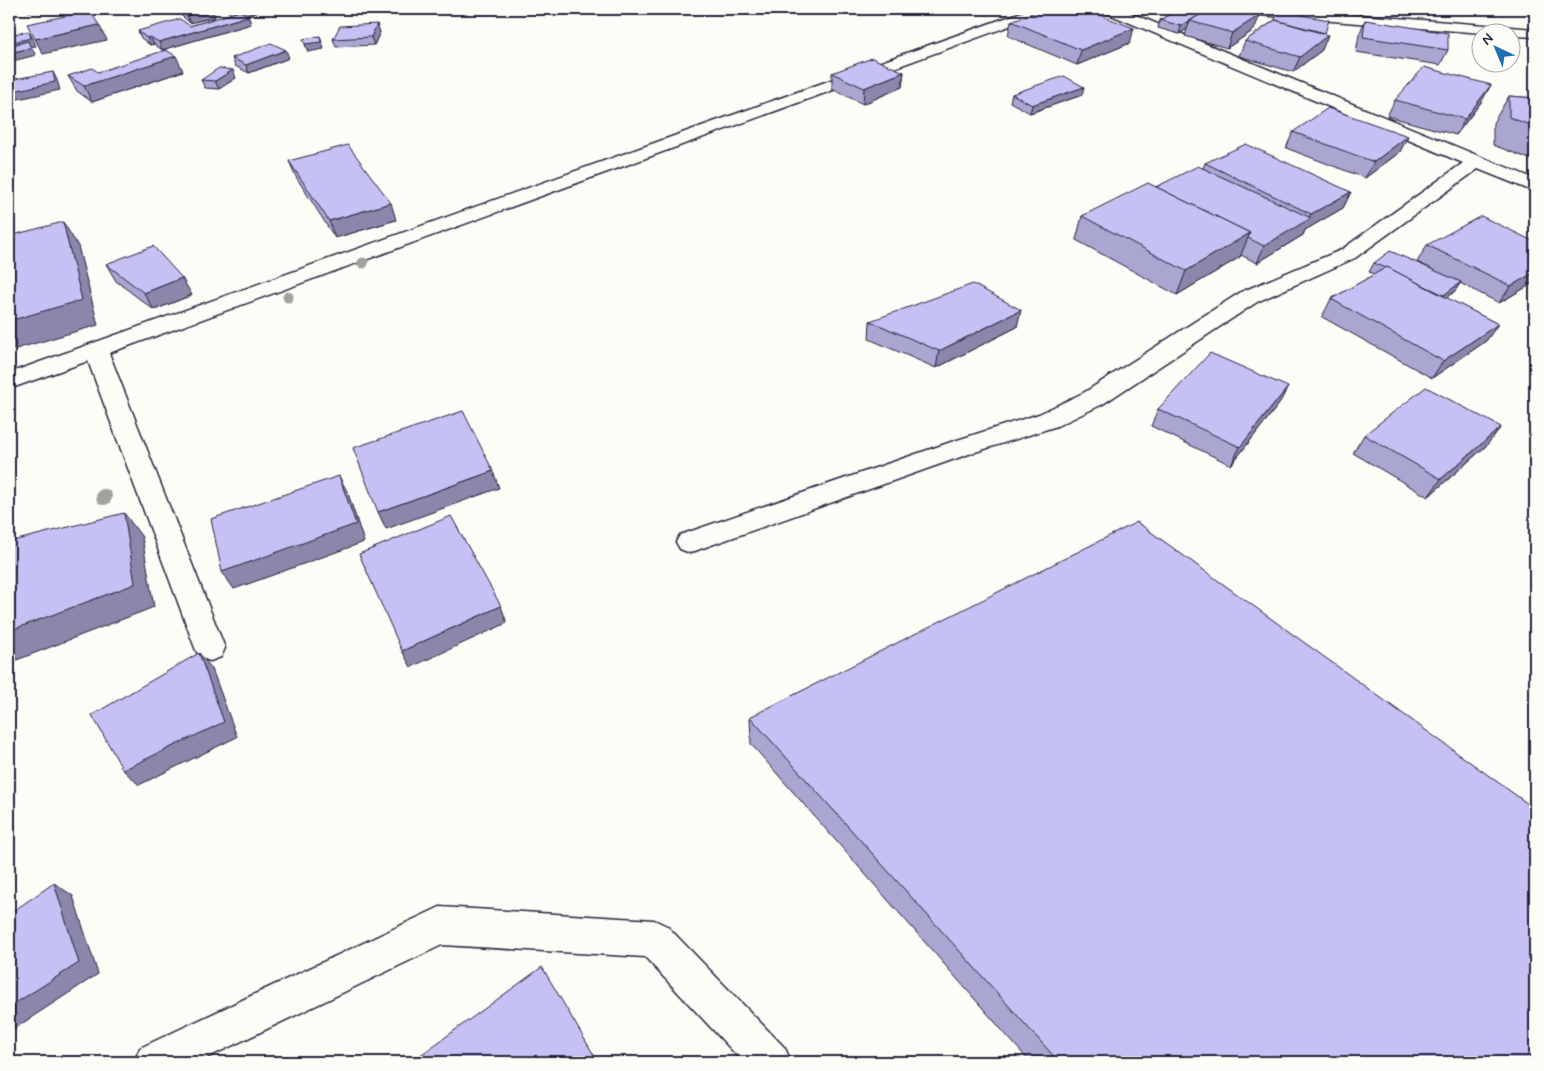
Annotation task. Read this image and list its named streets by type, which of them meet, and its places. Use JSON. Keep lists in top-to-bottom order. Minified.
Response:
{"north":"top left"}
